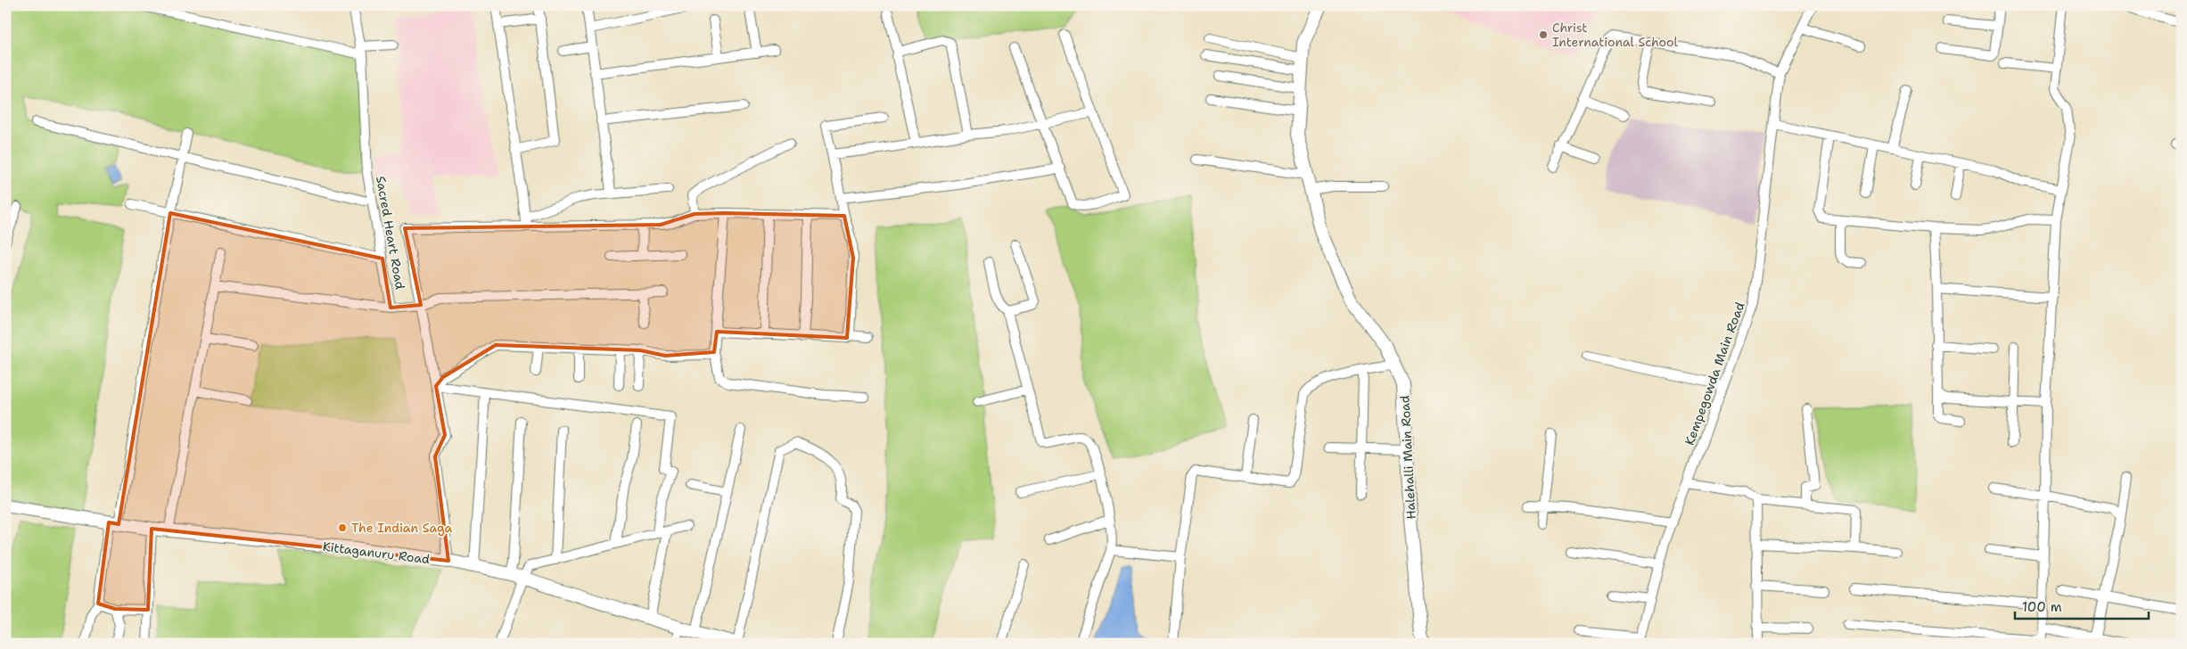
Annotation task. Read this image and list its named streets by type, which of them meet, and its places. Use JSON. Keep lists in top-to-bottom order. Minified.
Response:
{"streets":{"street":["Sacred Heart Road","Kempegowda Main Road","Halehalli Main Road","Kittaganuru Road"]},"places":["Christ International School","The Indian Saga"],"scale_bar":"100 m"}
